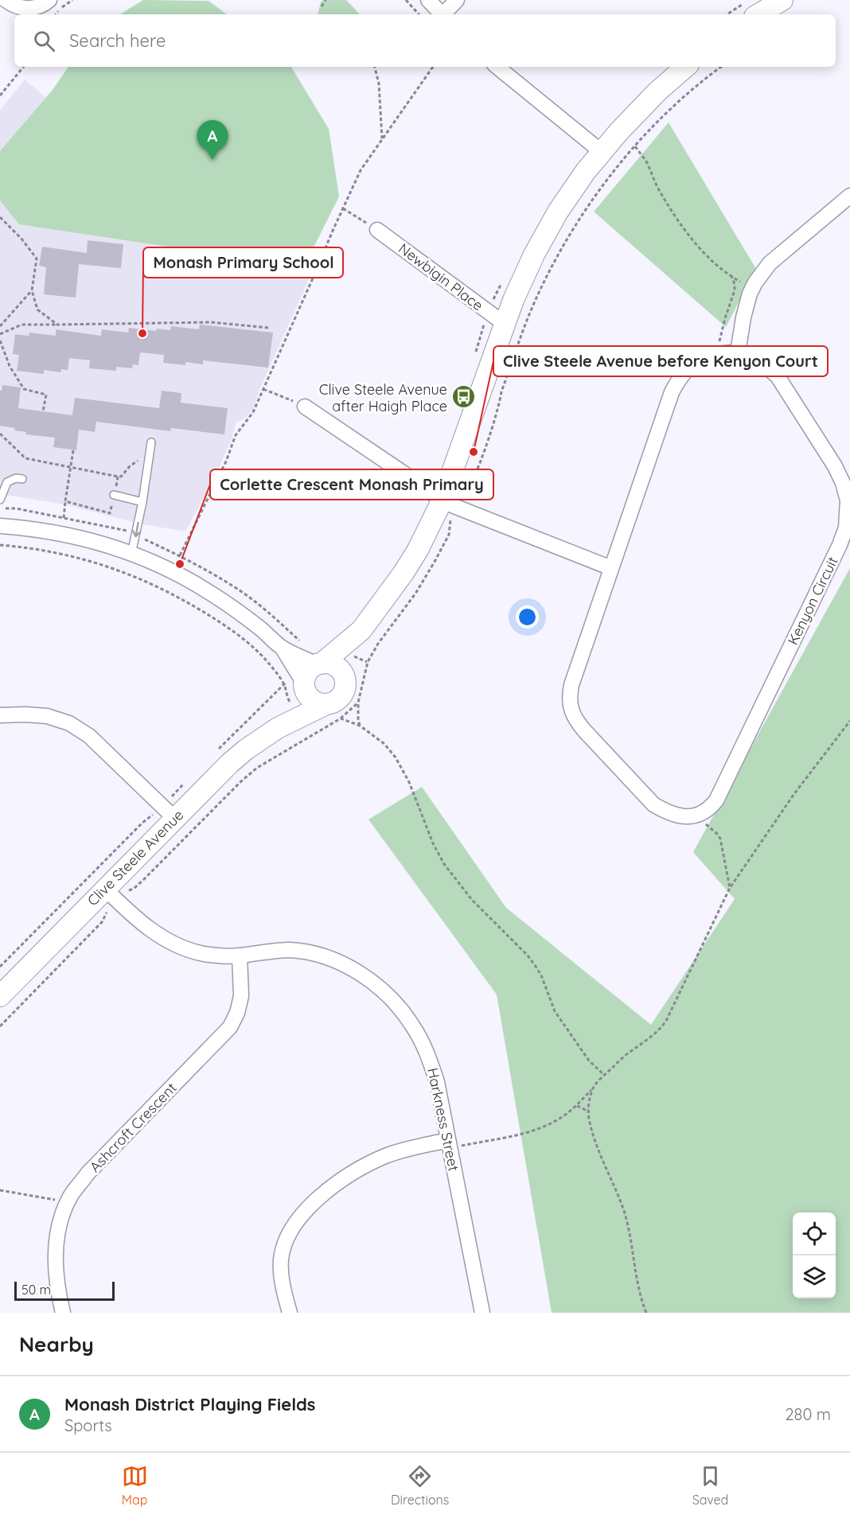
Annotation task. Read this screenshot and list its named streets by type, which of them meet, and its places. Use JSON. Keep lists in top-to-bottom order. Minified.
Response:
{"streets":{"street":["Newbigin Place","Kenyon Circuit","Clive Steele Avenue","Harkness Street","Ashcroft Crescent"]},"crossings":[["Clive Steele Avenue","Harkness Street"],["Harkness Street","Ashcroft Crescent"]],"places":{"other":["Monash Primary School","Clive Steele Avenue before Kenyon Court","Corlette Crescent Monash Primary"],"bus stop":["Clive Steele Avenue after Haigh Place"]},"scale_bar":"50 m","page":{"search":"Search here","pins":"A","scale":"50 m","heading":"Nearby","list":[{"mark":"A","name":"Monash District Playing Fields","note":"Sports","value":"280 m"}],"nav":["Map","Directions","Saved"]}}
